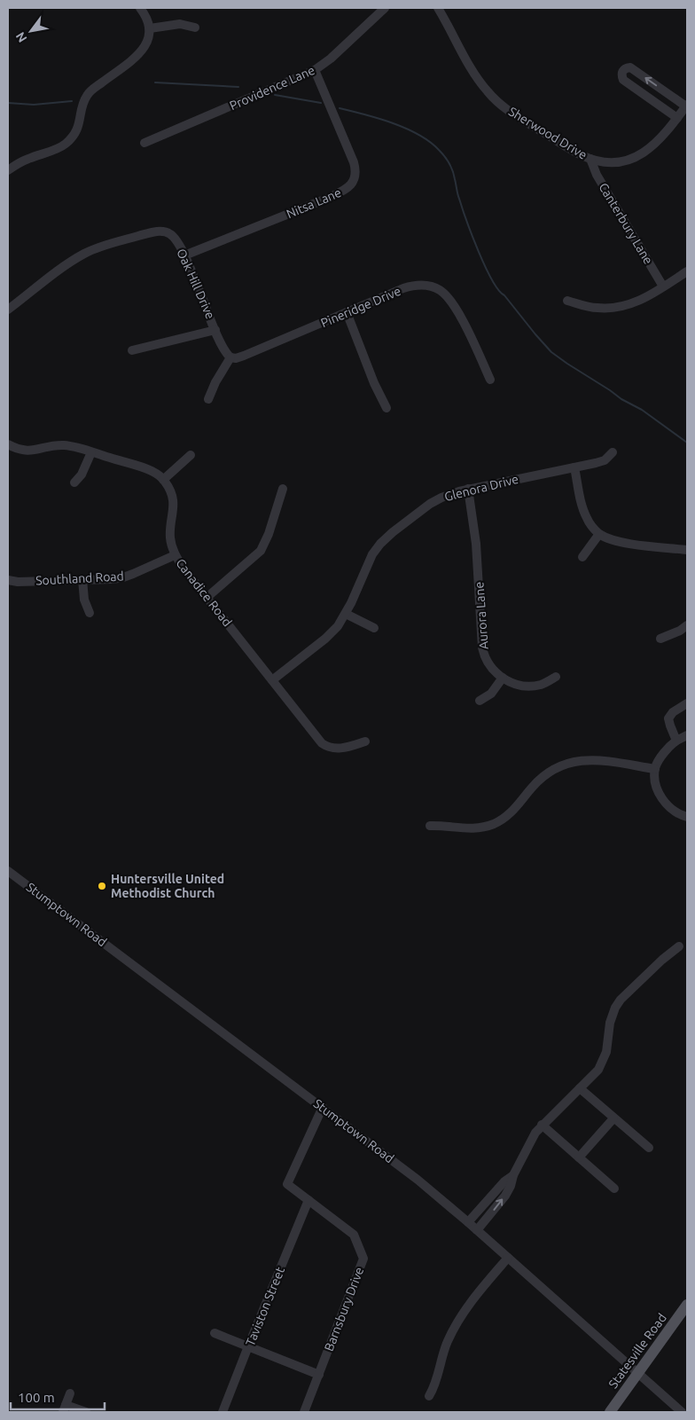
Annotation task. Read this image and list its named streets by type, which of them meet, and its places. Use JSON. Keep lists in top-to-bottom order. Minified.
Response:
{"streets":{"main road":["Statesville Road"],"street":["Providence Lane","Sherwood Drive","Nitsa Lane","Canterbury Lane","Oak Hill Drive","Pineridge Drive","Glenora Drive","Southland Road","Canadice Road","Aurora Lane","Stumptown Road","Taviston Street","Barnsbury Drive"]},"crossings":[["Providence Lane","Nitsa Lane"],["Sherwood Drive","Canterbury Lane"],["Nitsa Lane","Oak Hill Drive"],["Oak Hill Drive","Pineridge Drive"],["Glenora Drive","Canadice Road"],["Glenora Drive","Aurora Lane"],["Southland Road","Canadice Road"],["Stumptown Road","Barnsbury Drive"],["Stumptown Road","Statesville Road"],["Taviston Street","Barnsbury Drive"]],"places":["Huntersville United Methodist Church"],"scale_bar":"100 m","north":"bottom left"}
